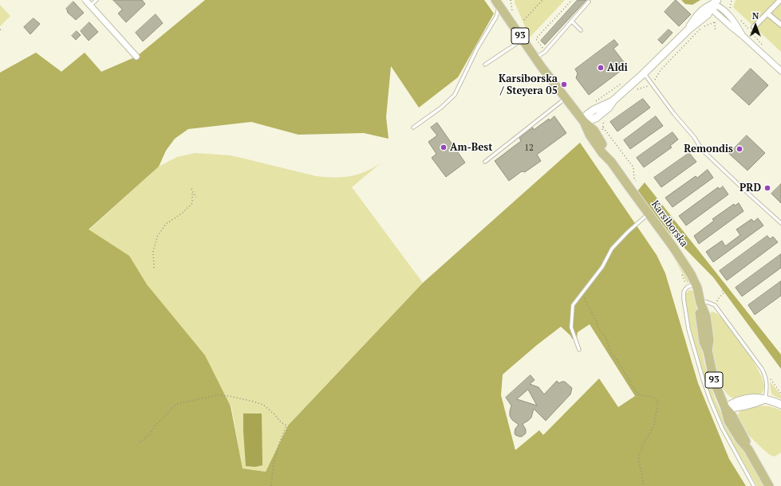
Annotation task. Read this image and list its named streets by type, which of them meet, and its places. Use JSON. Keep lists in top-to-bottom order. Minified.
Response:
{"streets":{"main road":["93","Karsiborska"]},"crossings":[["93","Karsiborska"]],"places":["Aldi","Karsiborska / Steyera 05","Am-Best","Remondis","PRD"],"house_numbers":["12"],"north":"top"}
